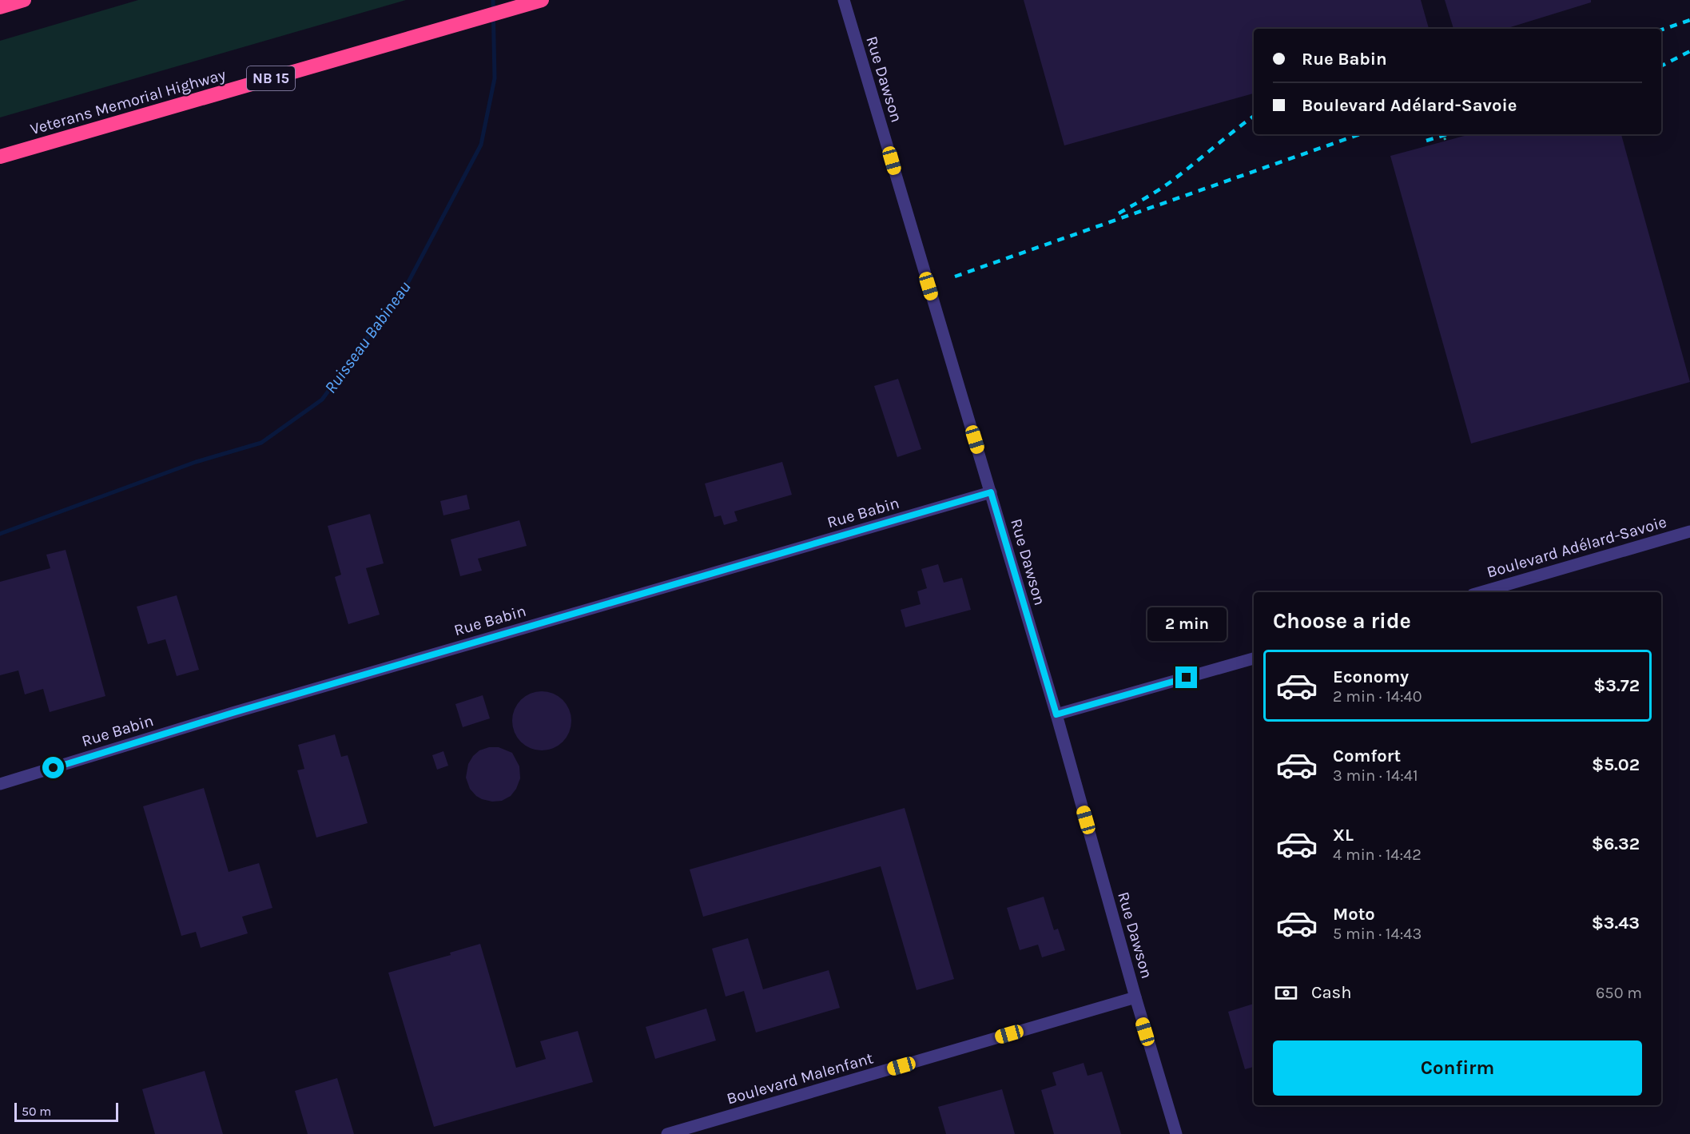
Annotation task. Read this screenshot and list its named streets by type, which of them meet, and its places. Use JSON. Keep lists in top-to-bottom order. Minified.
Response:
{"streets":{"highway":["NB 15","Veterans Memorial Highway"],"street":["Rue Dawson","Rue Babin","Boulevard Adélard-Savoie","Boulevard Malenfant"]},"crossings":[["Rue Dawson","Rue Babin"],["Rue Dawson","Boulevard Malenfant"]],"water":["Ruisseau Babineau"],"scale_bar":"50 m","page":{"banner":["Rue Babin","Boulevard Adélard-Savoie"],"heading":"Choose a ride","bubble":"2 min","list":[{"name":"Economy","note":"2 min · 14:40","value":"$3.72"},{"name":"Comfort","note":"3 min · 14:41","value":"$5.02"},{"name":"XL","note":"4 min · 14:42","value":"$6.32"},{"name":"Moto","note":"5 min · 14:43","value":"$3.43"}],"pay":["Cash","650 m"],"buttons":"Confirm","scale":"50 m"}}
